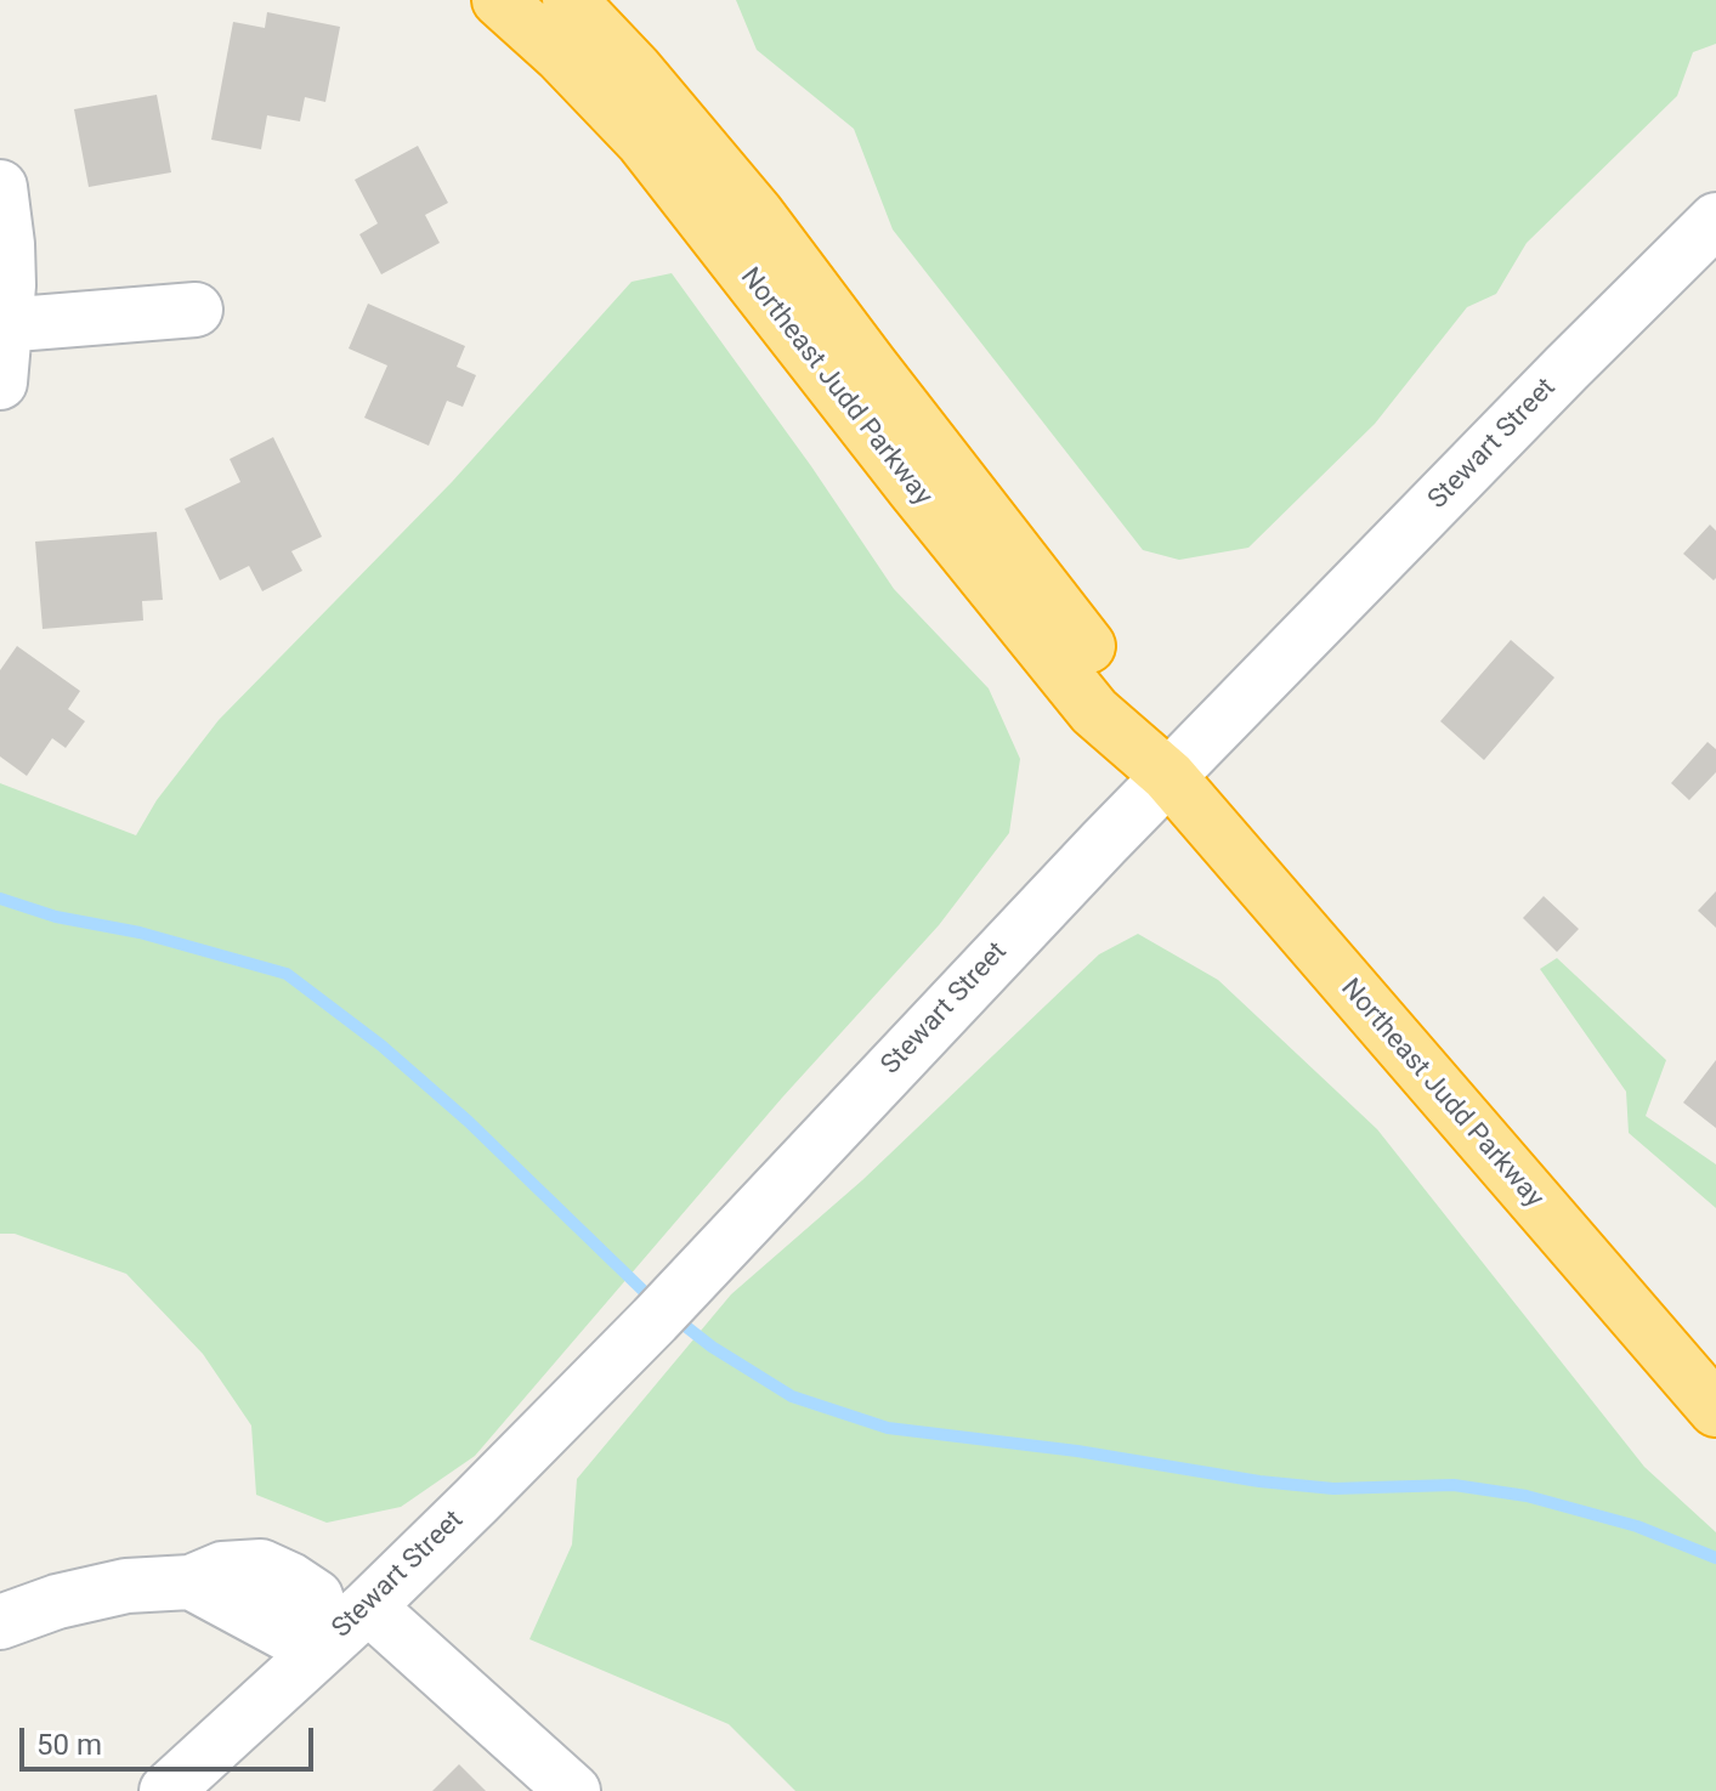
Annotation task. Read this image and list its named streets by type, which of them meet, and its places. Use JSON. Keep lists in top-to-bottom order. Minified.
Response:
{"streets":{"highway":["Northeast Judd Parkway"],"street":["Stewart Street"]},"crossings":[["Northeast Judd Parkway","Stewart Street"]],"scale_bar":"50 m"}
